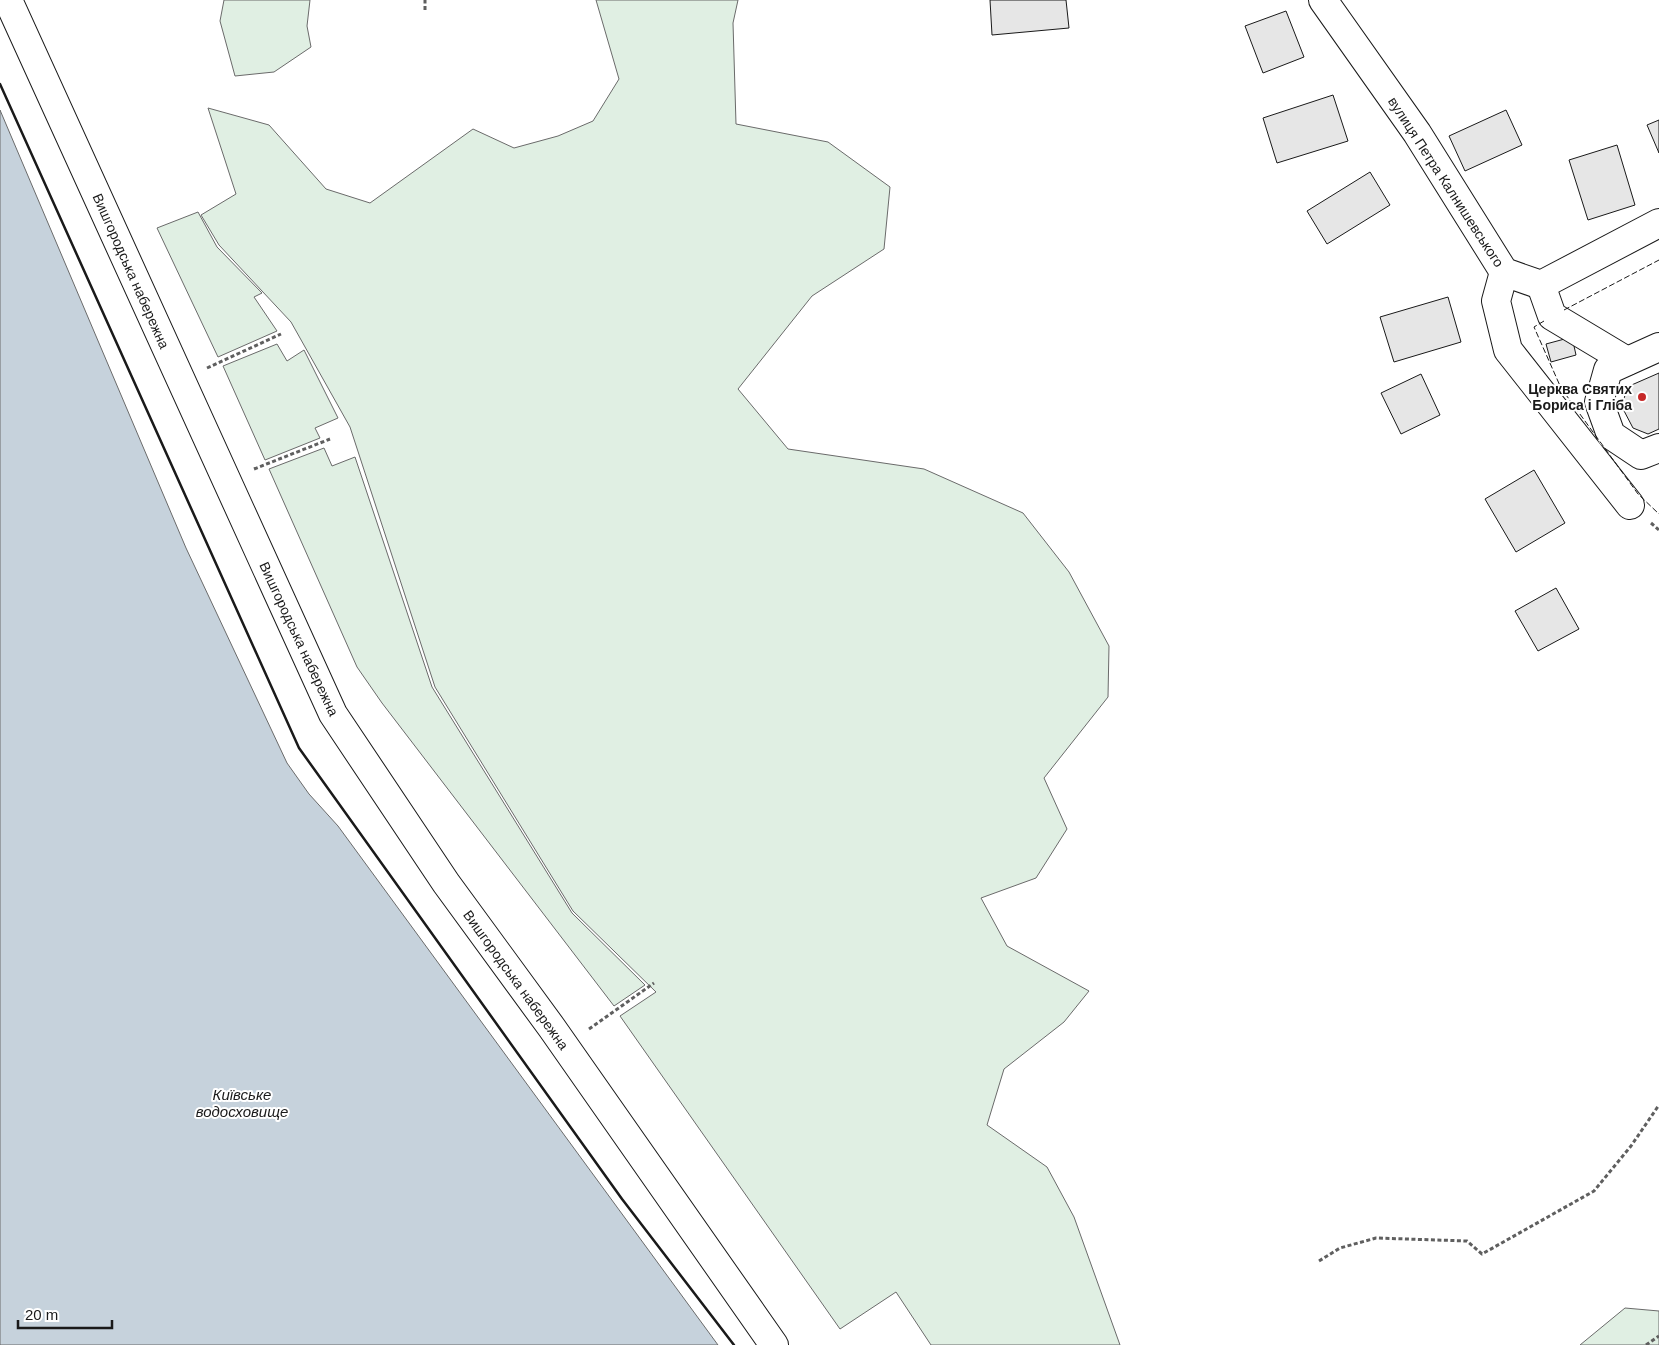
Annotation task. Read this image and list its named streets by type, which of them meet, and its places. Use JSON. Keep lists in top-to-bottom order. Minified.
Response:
{"streets":{"street":["вулиця Петра Калнишевського","Вишгородська набережна"]},"water":["Київське водосховище"],"places":["Церква Святих Бориса і Гліба"],"scale_bar":"20 m"}
